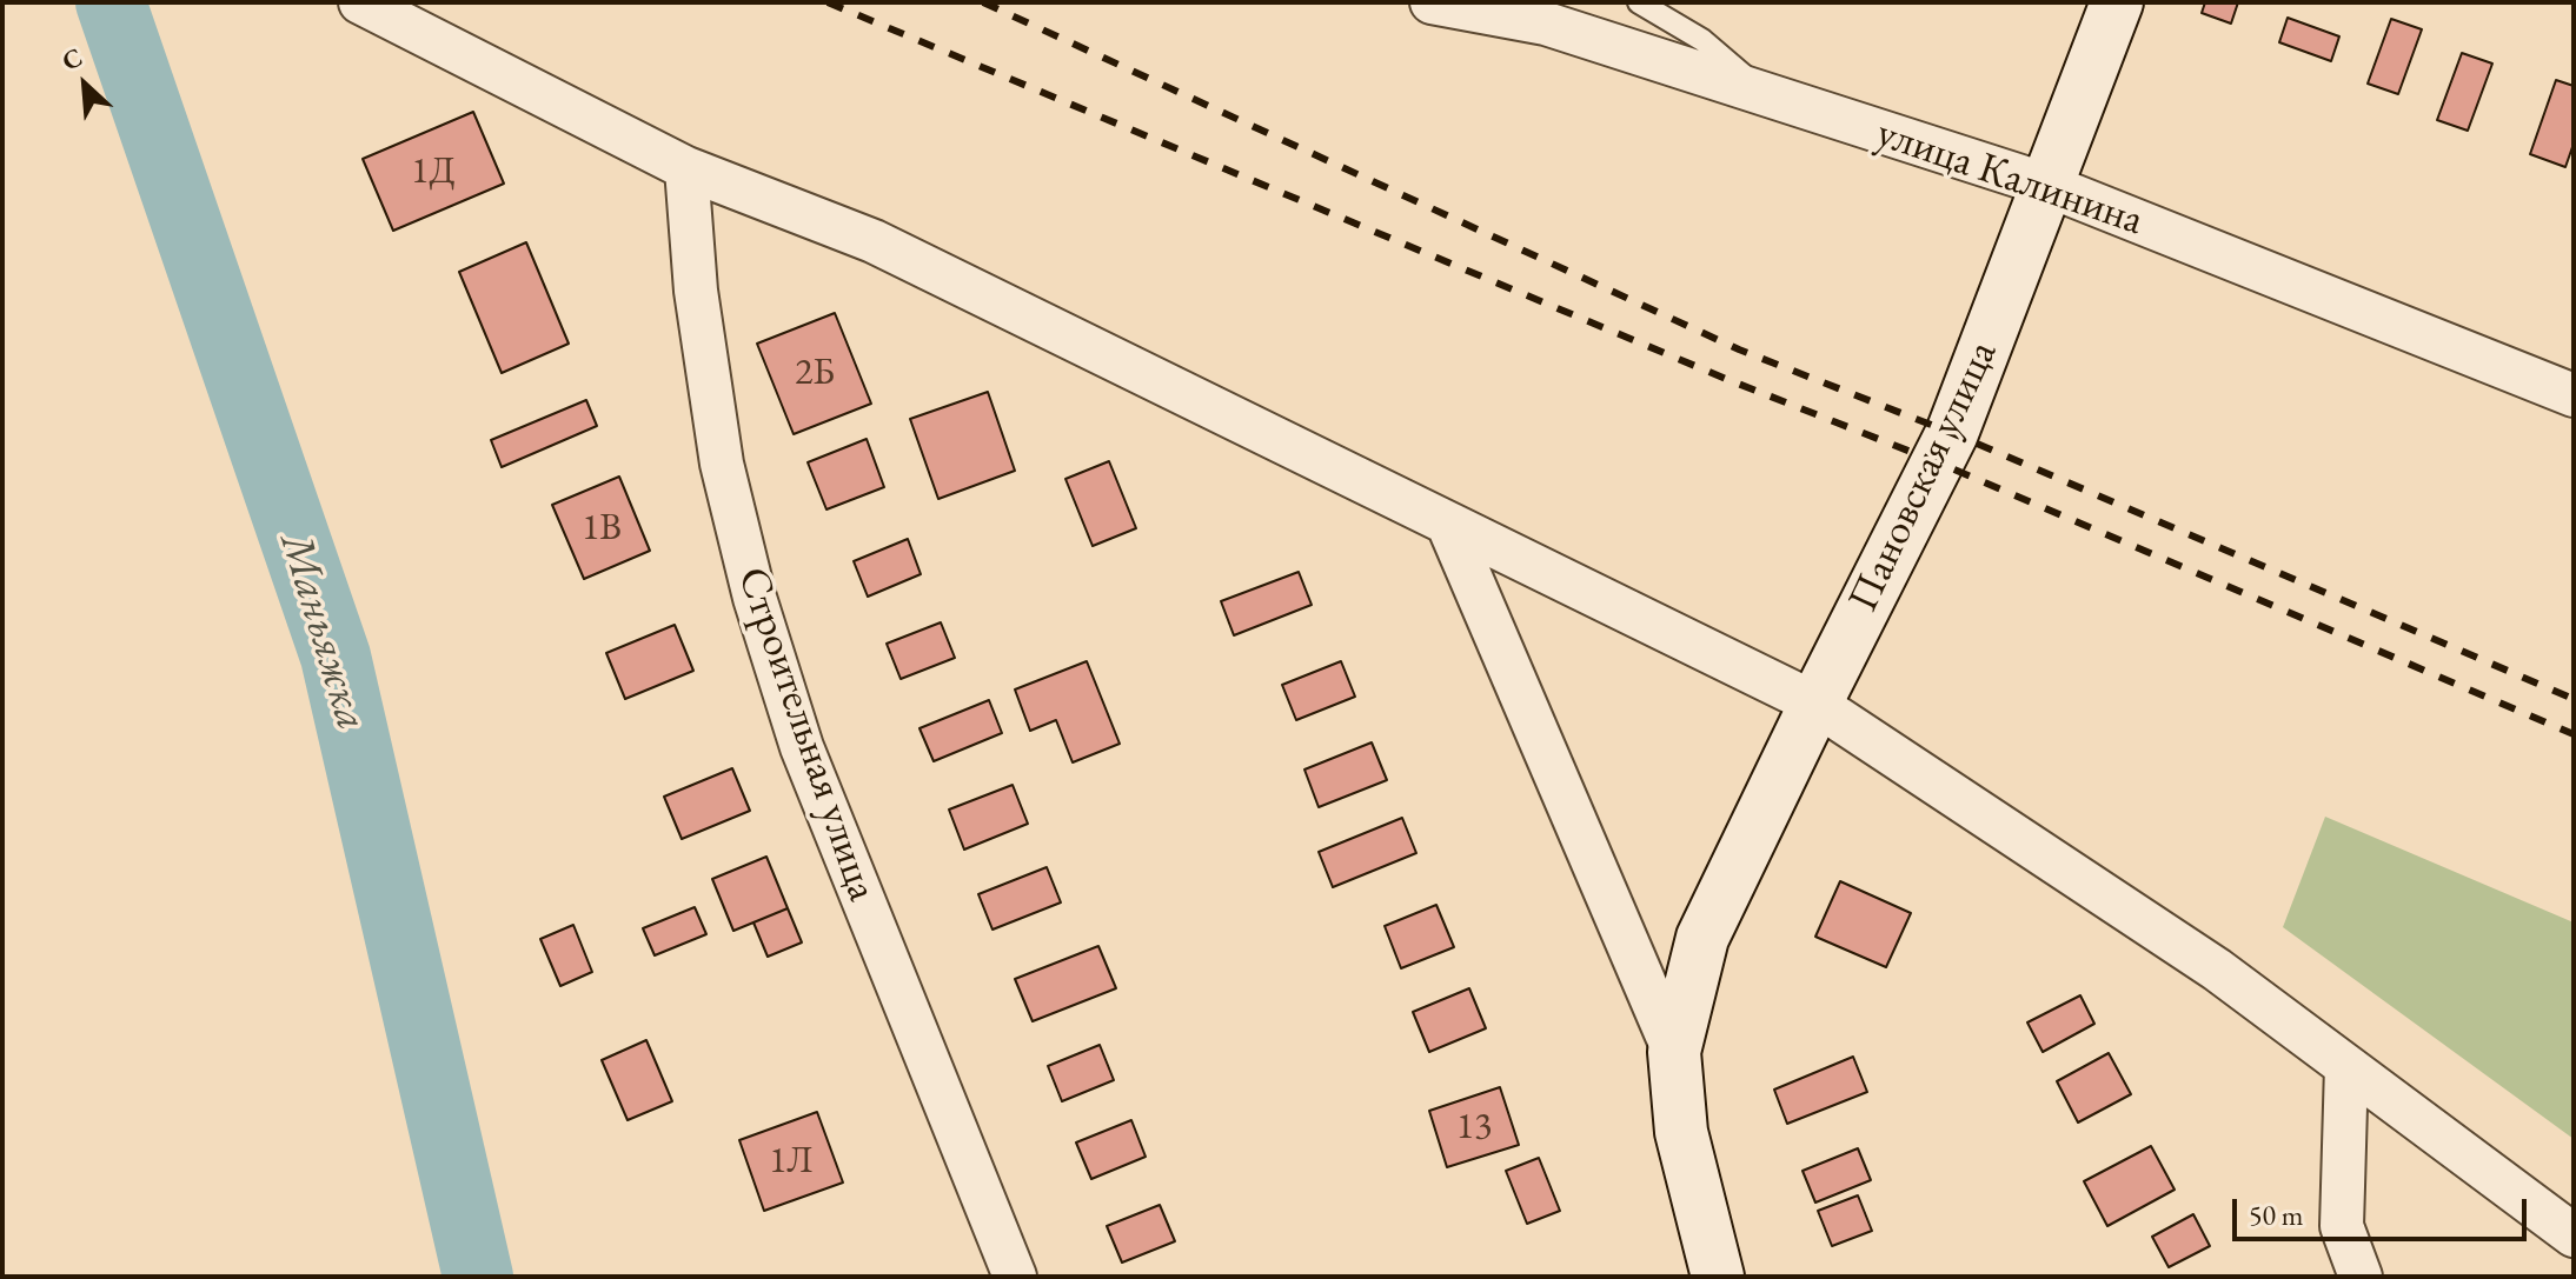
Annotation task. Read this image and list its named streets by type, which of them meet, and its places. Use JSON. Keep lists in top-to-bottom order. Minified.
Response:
{"streets":{"main road":["Пановская улица"],"street":["улица Калинина","Строительная улица"]},"crossings":[["улица Калинина","Пановская улица"]],"water":["Маньяжка"],"house_numbers":["1Д","2Б","1В","13","1Л"],"scale_bar":"50 m","north":"top left"}
